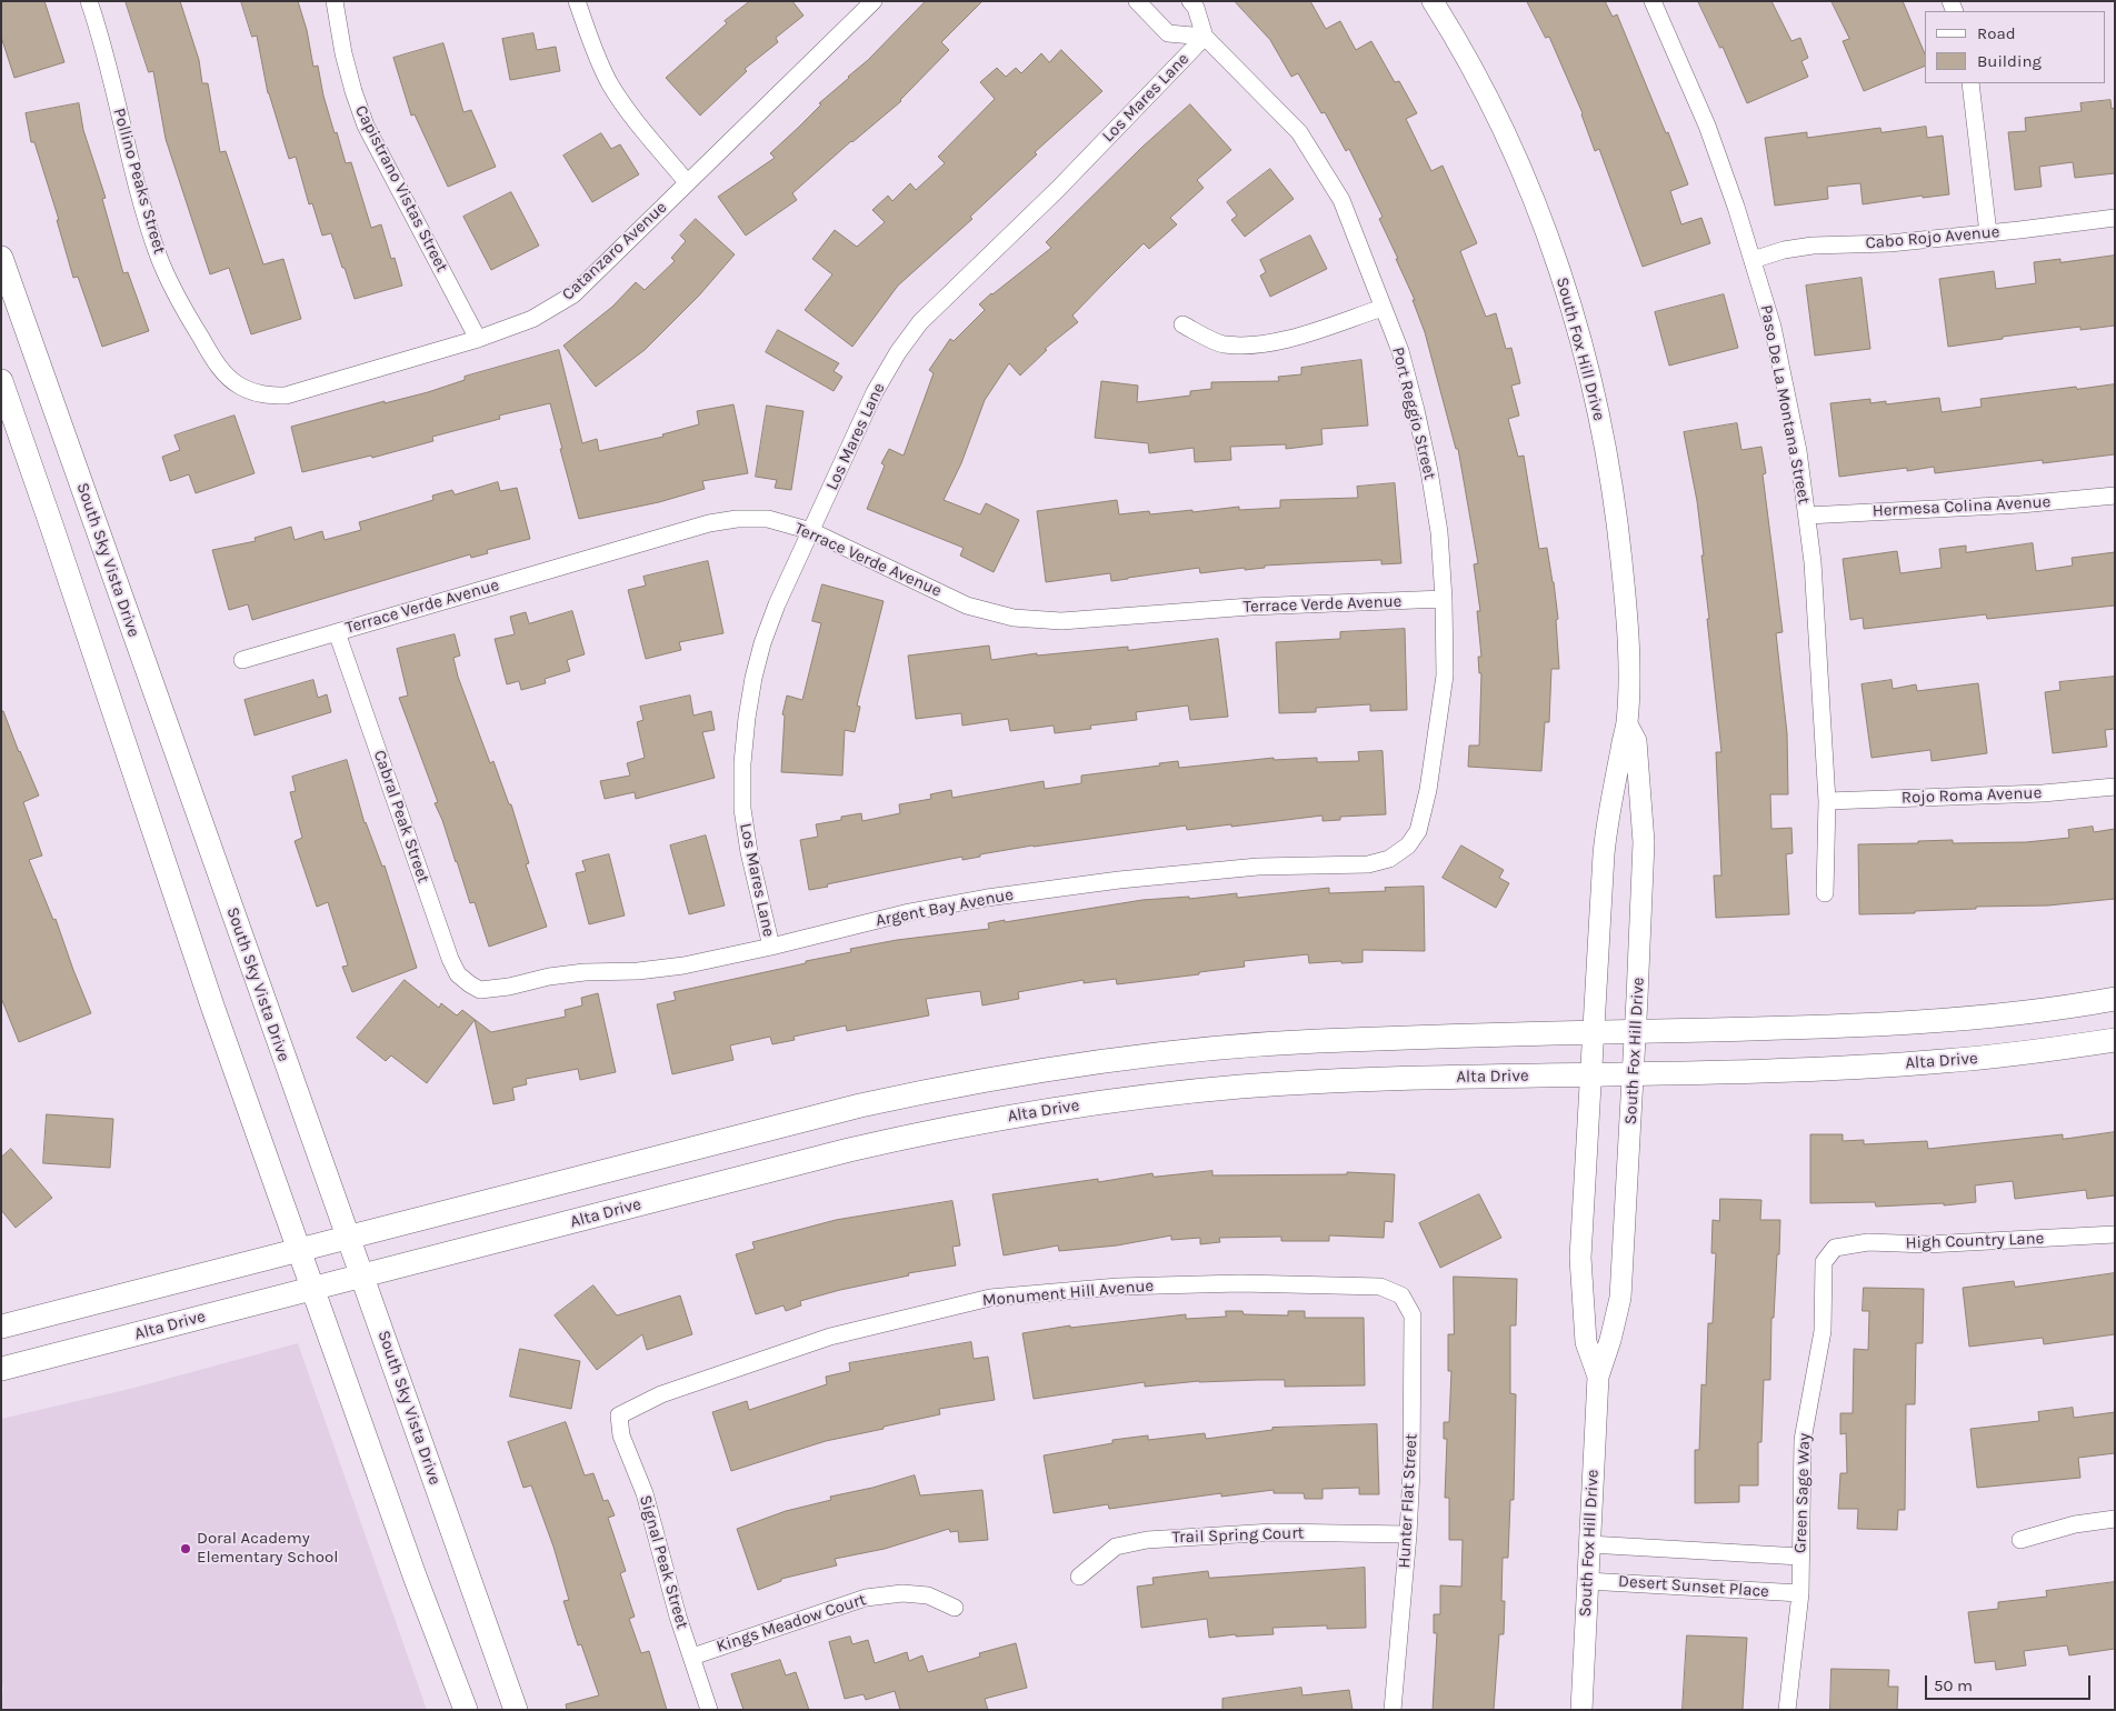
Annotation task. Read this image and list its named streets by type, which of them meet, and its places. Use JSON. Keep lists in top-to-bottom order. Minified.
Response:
{"streets":{"main road":["South Sky Vista Drive","Alta Drive"],"street":["Los Mares Lane","Pollino Peaks Street","Capistrano Vistas Street","Cabo Rojo Avenue","Catanzaro Avenue","South Fox Hill Drive","Paso De La Montana Street","Port Reggio Street","Hermesa Colina Avenue","Terrace Verde Avenue","Rojo Roma Avenue","Cabral Peak Street","Argent Bay Avenue","High Country Lane","Monument Hill Avenue","Green Sage Way","Hunter Flat Street","Trail Spring Court","Signal Peak Street","Desert Sunset Place","Kings Meadow Court"]},"crossings":[["Los Mares Lane","Port Reggio Street"],["Los Mares Lane","Terrace Verde Avenue"],["Los Mares Lane","Argent Bay Avenue"],["Pollino Peaks Street","Catanzaro Avenue"],["Capistrano Vistas Street","Catanzaro Avenue"],["Cabo Rojo Avenue","Paso De La Montana Street"],["South Fox Hill Drive","Alta Drive"],["South Fox Hill Drive","Desert Sunset Place"],["Paso De La Montana Street","Hermesa Colina Avenue"],["Paso De La Montana Street","Rojo Roma Avenue"],["Port Reggio Street","Terrace Verde Avenue"],["Port Reggio Street","Argent Bay Avenue"],["South Sky Vista Drive","Alta Drive"],["Terrace Verde Avenue","Cabral Peak Street"],["Cabral Peak Street","Argent Bay Avenue"],["High Country Lane","Green Sage Way"],["Monument Hill Avenue","Hunter Flat Street"],["Monument Hill Avenue","Signal Peak Street"],["Green Sage Way","Desert Sunset Place"],["Hunter Flat Street","Trail Spring Court"],["Signal Peak Street","Kings Meadow Court"]],"places":["Doral Academy Elementary School"],"legend":["Road","Building"],"scale_bar":"50 m"}
